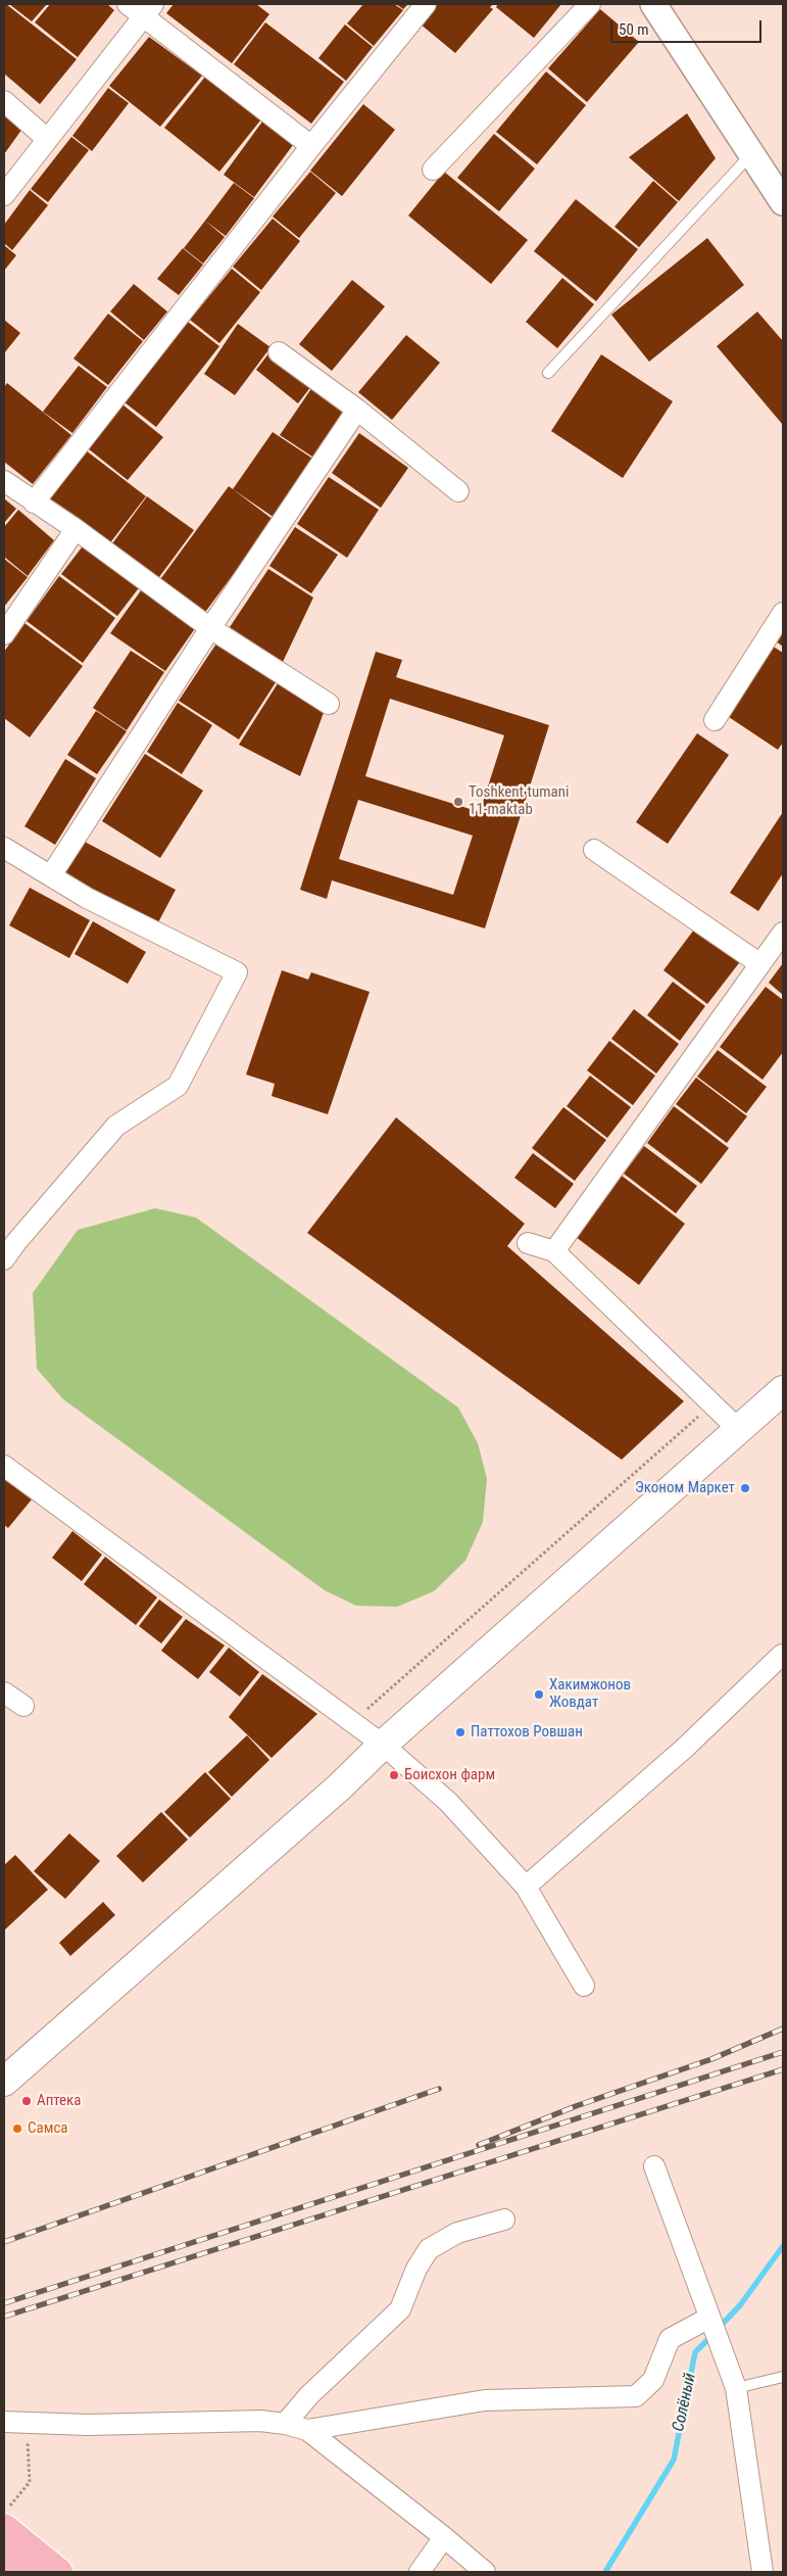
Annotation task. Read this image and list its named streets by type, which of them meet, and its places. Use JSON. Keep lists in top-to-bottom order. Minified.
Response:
{"water":["Солёный"],"places":["Toshkent tumani 11-maktab","Эконом Маркет","Хакимжонов Жовдат","Паттохов Ровшан","Боисхон фарм","Аптека","Самса"],"scale_bar":"50 m"}
